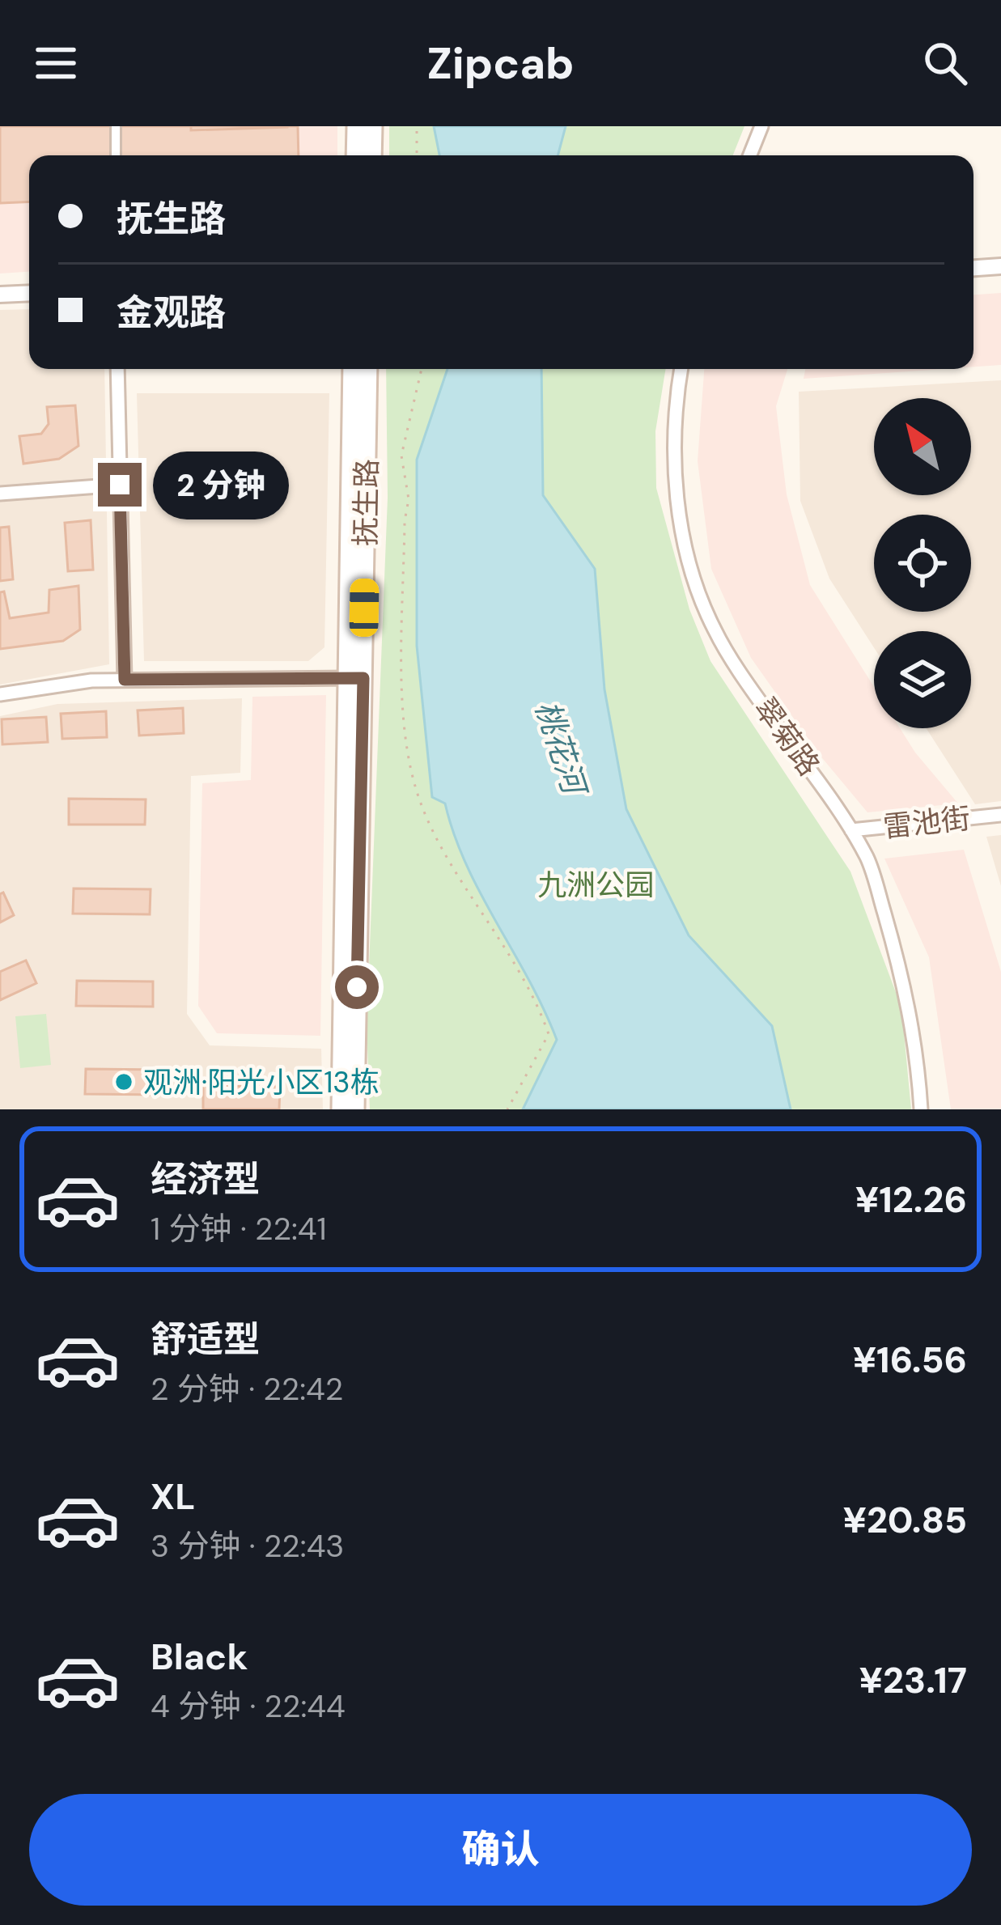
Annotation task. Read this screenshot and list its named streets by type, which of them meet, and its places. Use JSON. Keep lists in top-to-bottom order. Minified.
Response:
{"streets":{"main road":["抚生路"],"street":["翠菊路","雷池街"]},"crossings":[["翠菊路","雷池街"]],"water":["桃花河"],"parks":["九洲公园"],"places":["观洲·阳光小区13栋"],"north":"top left","page":{"header":"Zipcab","banner":["抚生路","金观路"],"bubble":"2 分钟","list":[{"name":"经济型","note":"1 分钟 · 22:41","value":"¥12.26"},{"name":"舒适型","note":"2 分钟 · 22:42","value":"¥16.56"},{"name":"XL","note":"3 分钟 · 22:43","value":"¥20.85"},{"name":"Black","note":"4 分钟 · 22:44","value":"¥23.17"}],"buttons":"确认"}}
